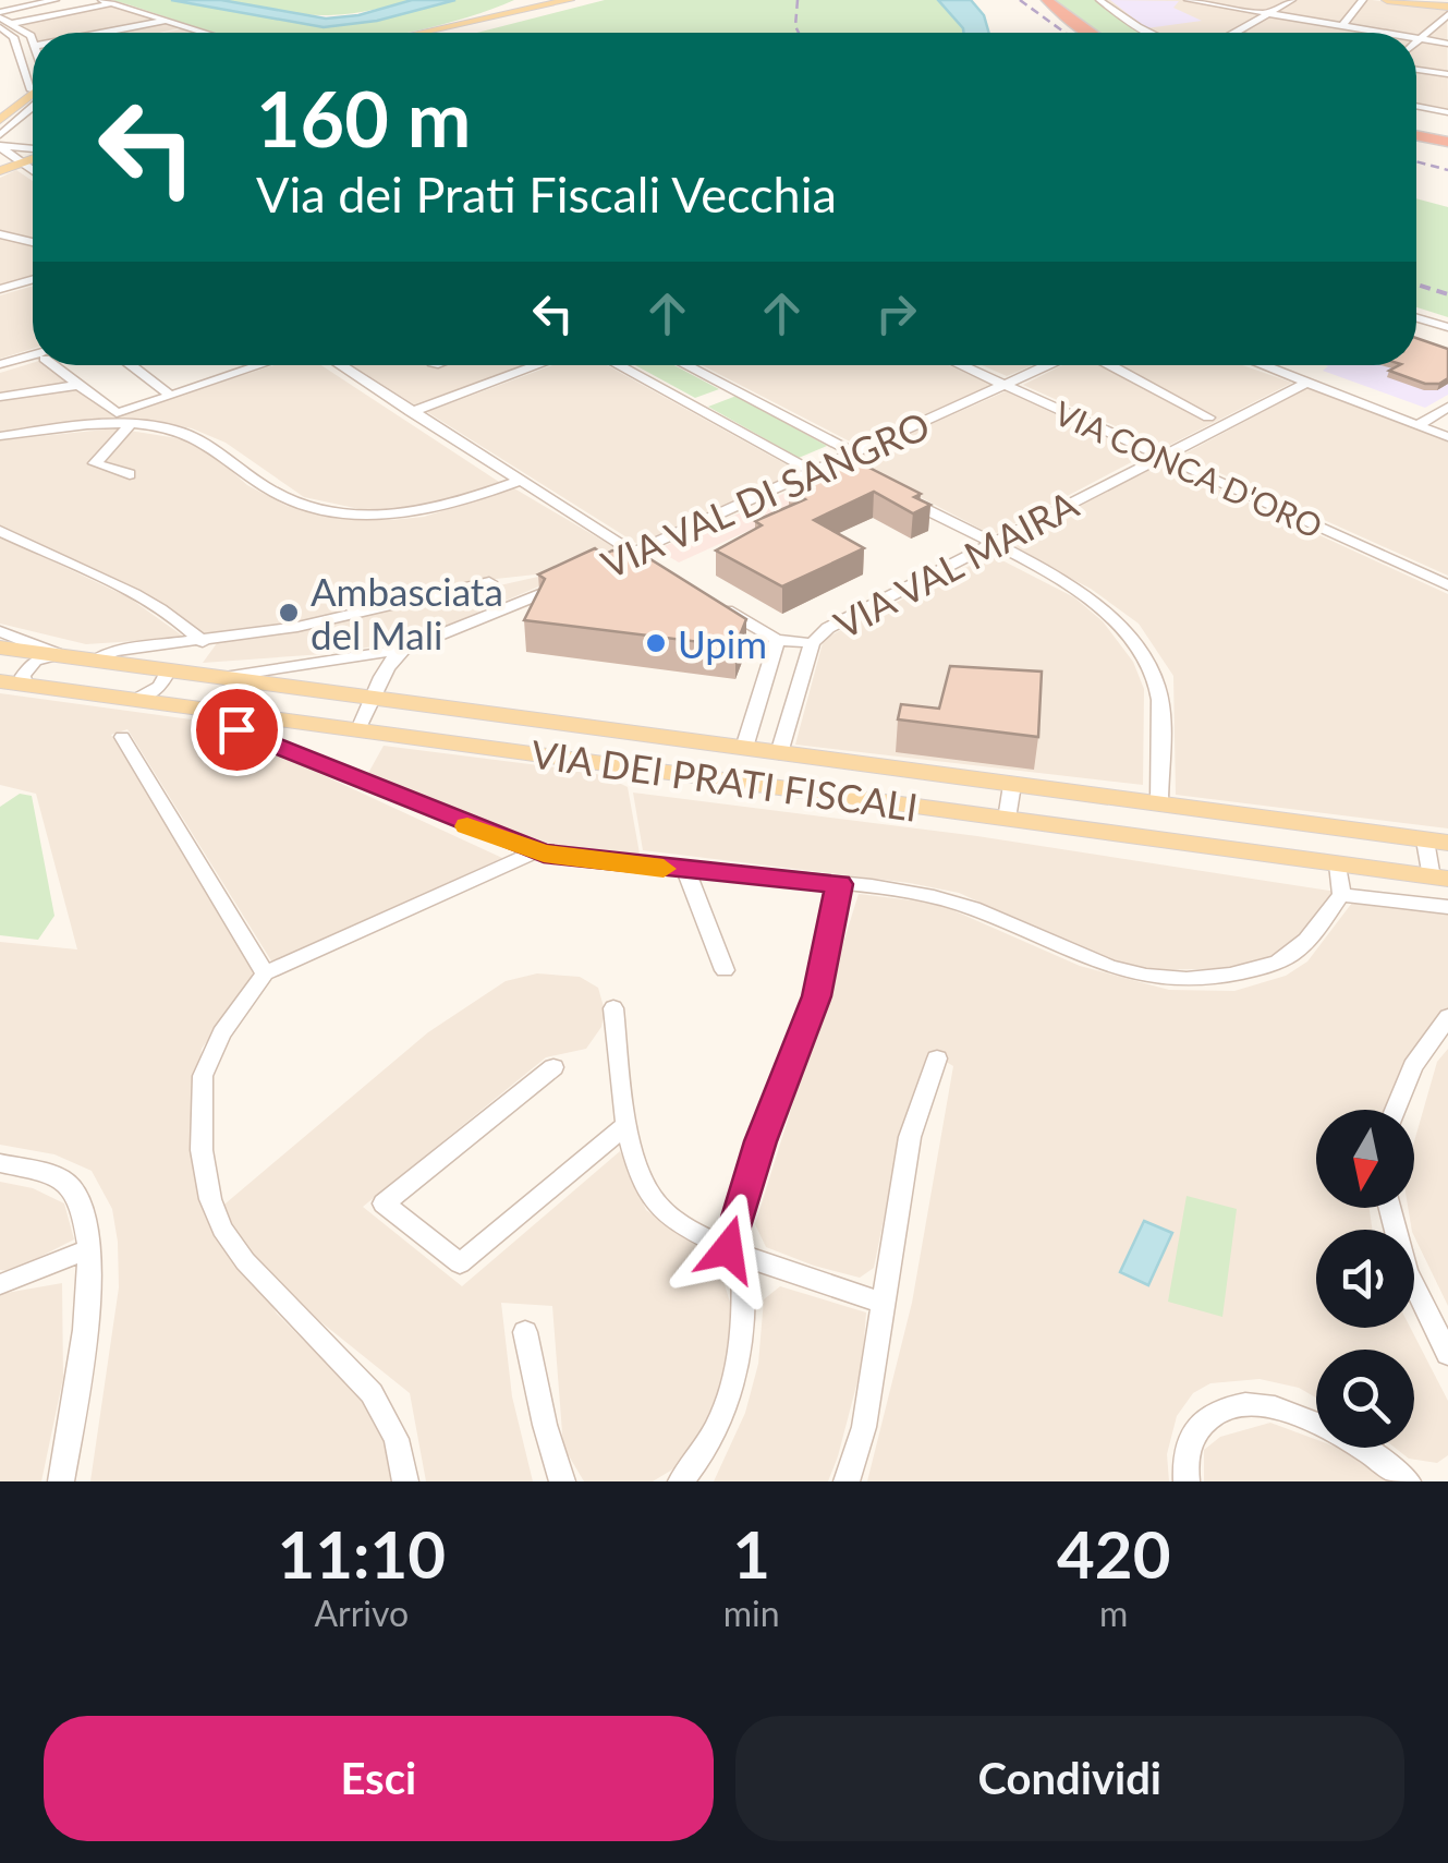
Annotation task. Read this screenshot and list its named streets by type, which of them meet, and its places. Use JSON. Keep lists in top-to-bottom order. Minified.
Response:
{"streets":{"main road":["VIA DEI PRATI FISCALI"],"street":["VIA CONCA D'ORO","VIA VAL DI SANGRO","VIA VAL MAIRA"]},"crossings":[["VIA CONCA D'ORO","VIA VAL DI SANGRO"],["VIA CONCA D'ORO","VIA VAL MAIRA"],["VIA VAL DI SANGRO","VIA DEI PRATI FISCALI"],["VIA VAL MAIRA","VIA DEI PRATI FISCALI"]],"places":["Ambasciata del Mali","Upim"],"north":"bottom","page":{"turn":["160 m","Via dei Prati Fiscali Vecchia"],"eta":["11:10","Arrivo","1","min","420","m"],"buttons":["Esci","Condividi"]}}
